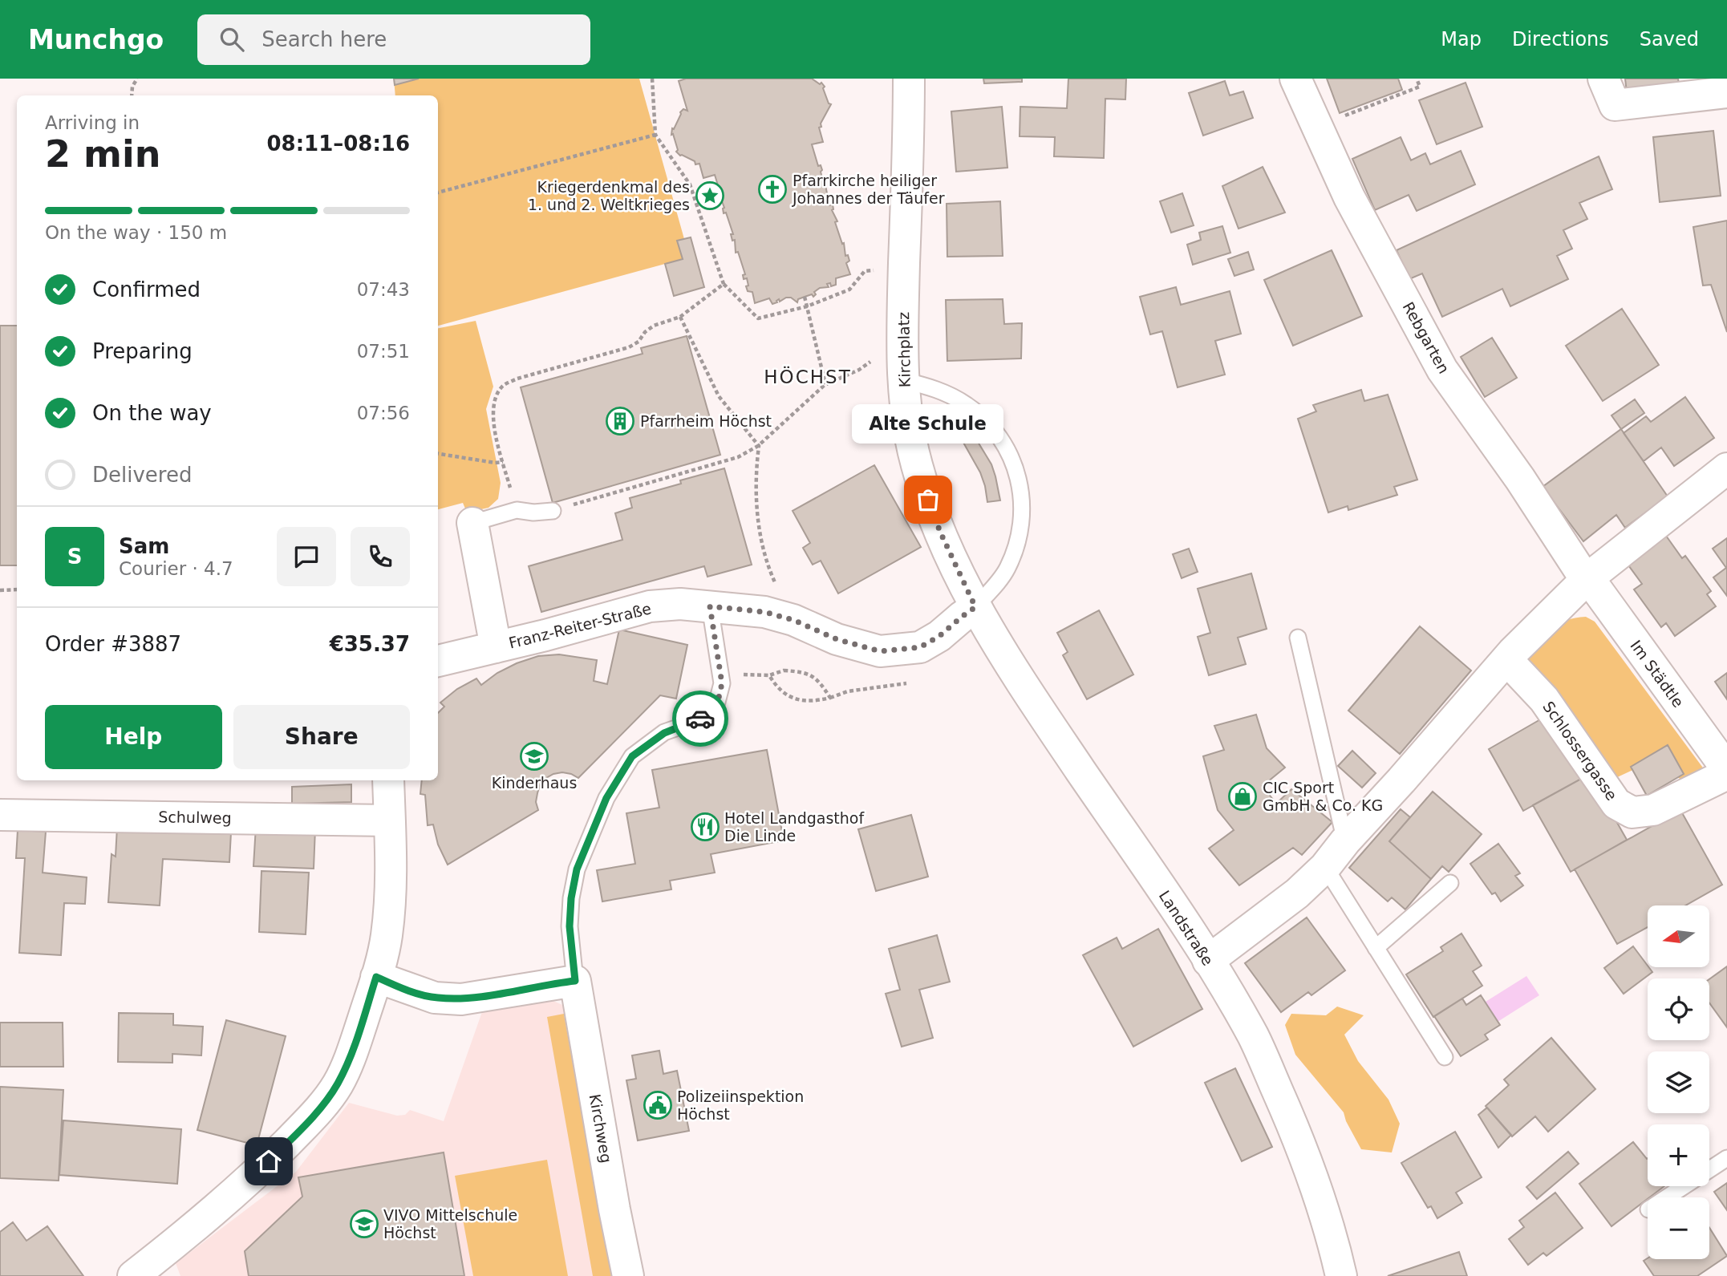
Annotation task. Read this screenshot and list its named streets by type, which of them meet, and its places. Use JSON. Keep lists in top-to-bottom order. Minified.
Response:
{"streets":{"street":["Rebgarten","Kirchplatz","Franz-Reiter-Straße","Im Städtle","Schlossergasse","Schulweg","Landstraße","Kirchweg"]},"crossings":[["Rebgarten","Im Städtle"],["Kirchplatz","Franz-Reiter-Straße"],["Kirchplatz","Landstraße"],["Franz-Reiter-Straße","Landstraße"],["Franz-Reiter-Straße","Kirchweg"],["Im Städtle","Schlossergasse"]],"districts":["HÖCHST"],"places":{"church":["Pfarrkirche heiliger Johannes der Täufer"],"place":["Kriegerdenkmal des 1. und 2. Weltkrieges"],"building":["Pfarrheim Höchst"],"other":["Alte Schule"],"school or university":["Kinderhaus","VIVO Mittelschule Höchst"],"shop":["CIC Sport GmbH & Co. KG"],"restaurant":["Hotel Landgasthof Die Linde"],"public building":["Polizeiinspektion Höchst"]},"north":"left","page":{"header":"Munchgo","search":"Search here","nav":["Map","Directions","Saved"],"heading":["2 min","Arriving in","08:11–08:16"],"panel":["Sam","Courier · 4.7","Order #3887","€35.37"],"bar":"On the way · 150 m","list":[["Confirmed","07:43"],["Preparing","07:51"],["On the way","07:56"],"Delivered"],"bubble":"Alte Schule","round":"S","buttons":["Help","Share"],"map_buttons":["+","−"]}}
